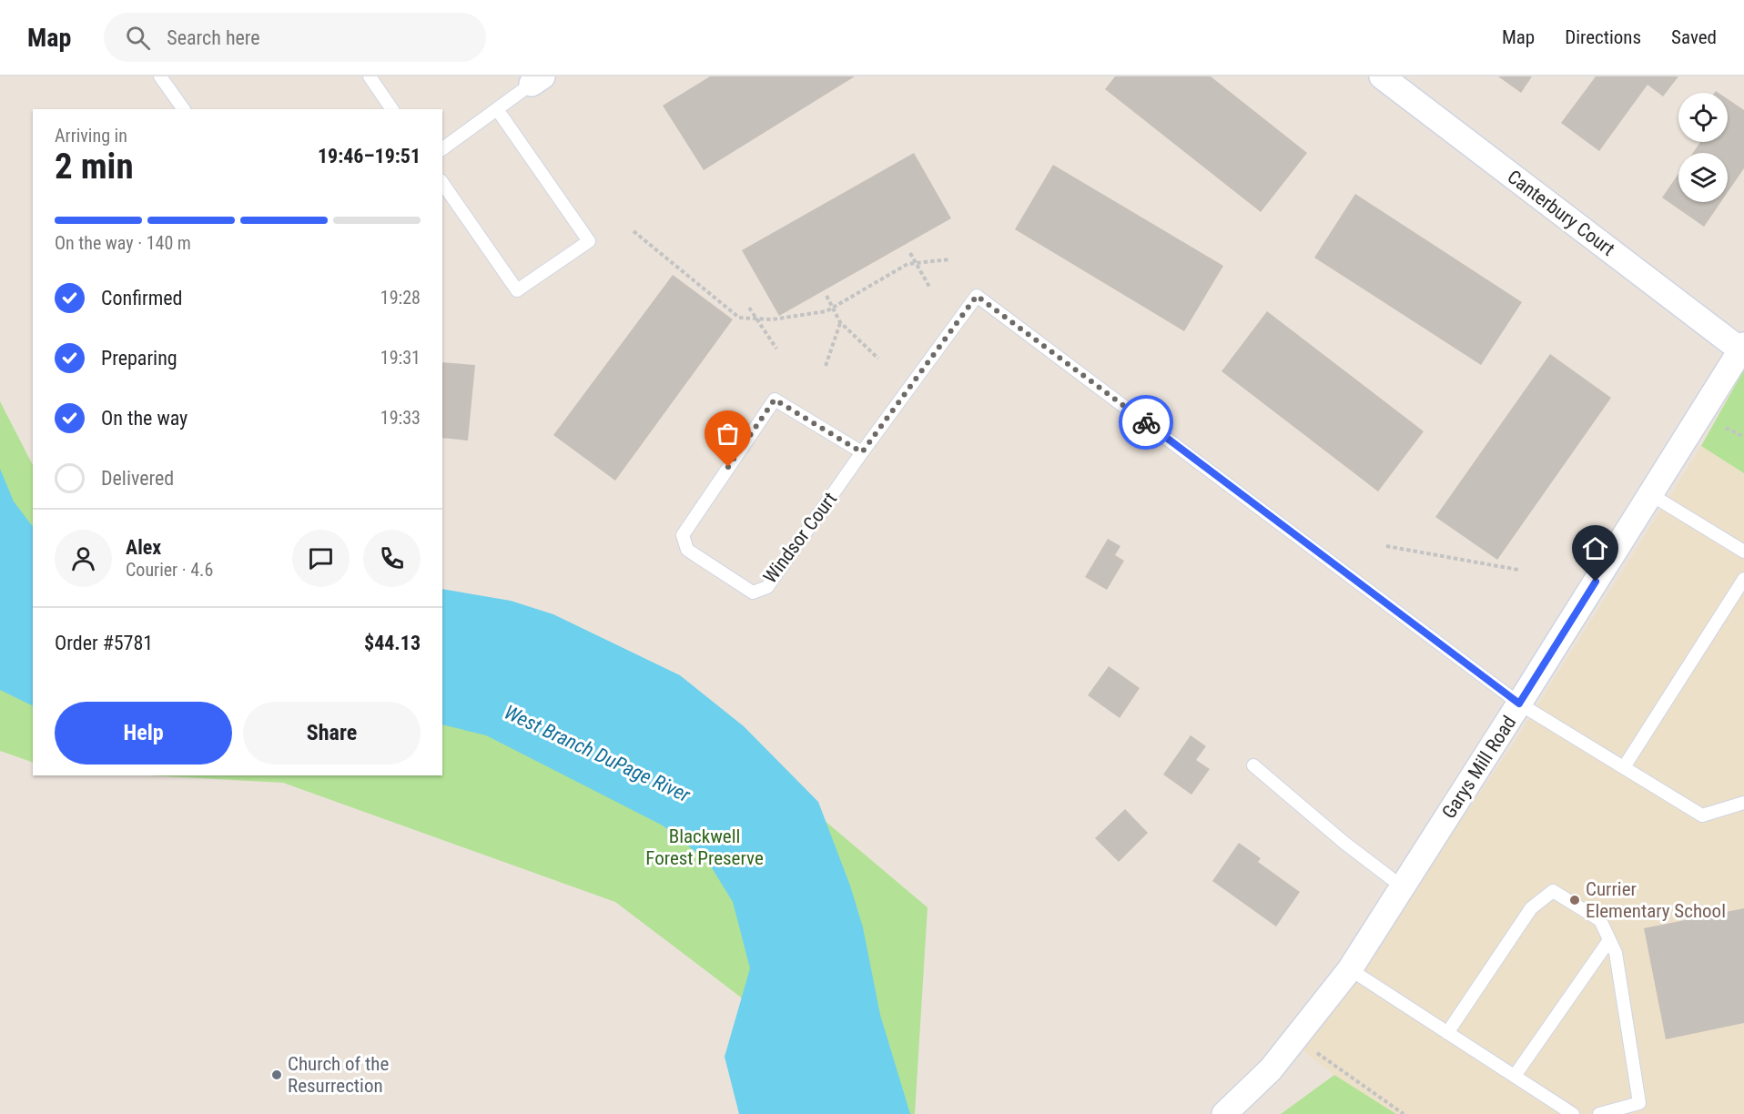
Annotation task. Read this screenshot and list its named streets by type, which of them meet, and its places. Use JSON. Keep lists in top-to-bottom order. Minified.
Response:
{"streets":{"street":["Canterbury Court","Garys Mill Road"],"lane":["Windsor Court"]},"crossings":[["Canterbury Court","Garys Mill Road"],["Windsor Court","Garys Mill Road"]],"water":["West Branch DuPage River"],"parks":["Blackwell Forest Preserve"],"places":["Currier Elementary School","Church of the Resurrection"],"page":{"header":"Map","search":"Search here","nav":["Map","Directions","Saved"],"heading":["2 min","Arriving in","19:46–19:51"],"panel":["Alex","Courier · 4.6","Order #5781","$44.13"],"bar":"On the way · 140 m","list":[["Confirmed","19:28"],["Preparing","19:31"],["On the way","19:33"],"Delivered"],"buttons":["Help","Share"]}}
